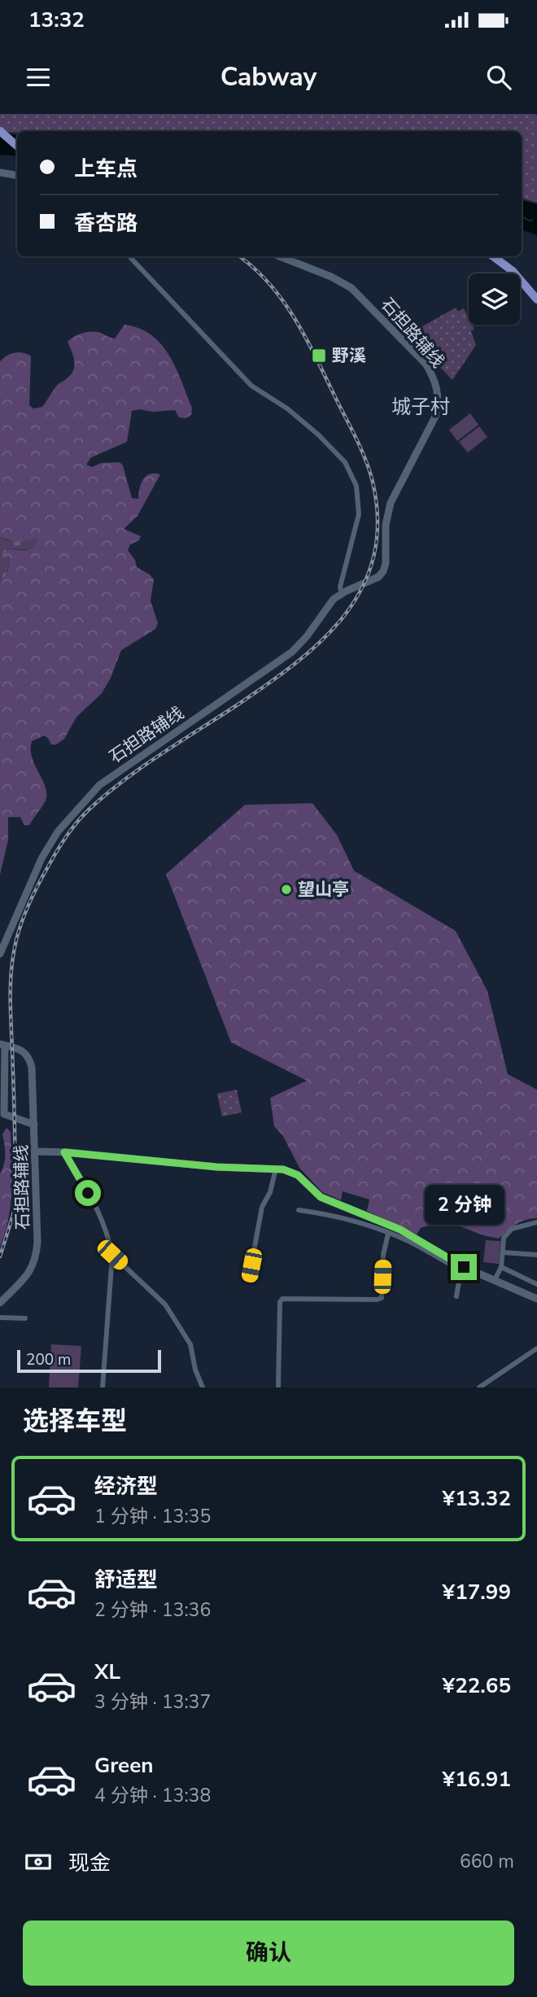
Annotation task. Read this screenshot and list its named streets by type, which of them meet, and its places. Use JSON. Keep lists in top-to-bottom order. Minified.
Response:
{"streets":{"main road":["石担路辅线"]},"districts":["城子村"],"places":{"transit":["野溪"],"other":["望山亭"]},"scale_bar":"200 m","page":{"status":"13:32","header":"Cabway","banner":["上车点","香杏路"],"bubble":"2 分钟","scale":"200 m","heading":"选择车型","list":[{"name":"经济型","note":"1 分钟 · 13:35","value":"¥13.32"},{"name":"舒适型","note":"2 分钟 · 13:36","value":"¥17.99"},{"name":"XL","note":"3 分钟 · 13:37","value":"¥22.65"},{"name":"Green","note":"4 分钟 · 13:38","value":"¥16.91"}],"pay":["现金","660 m"],"buttons":"确认"}}
